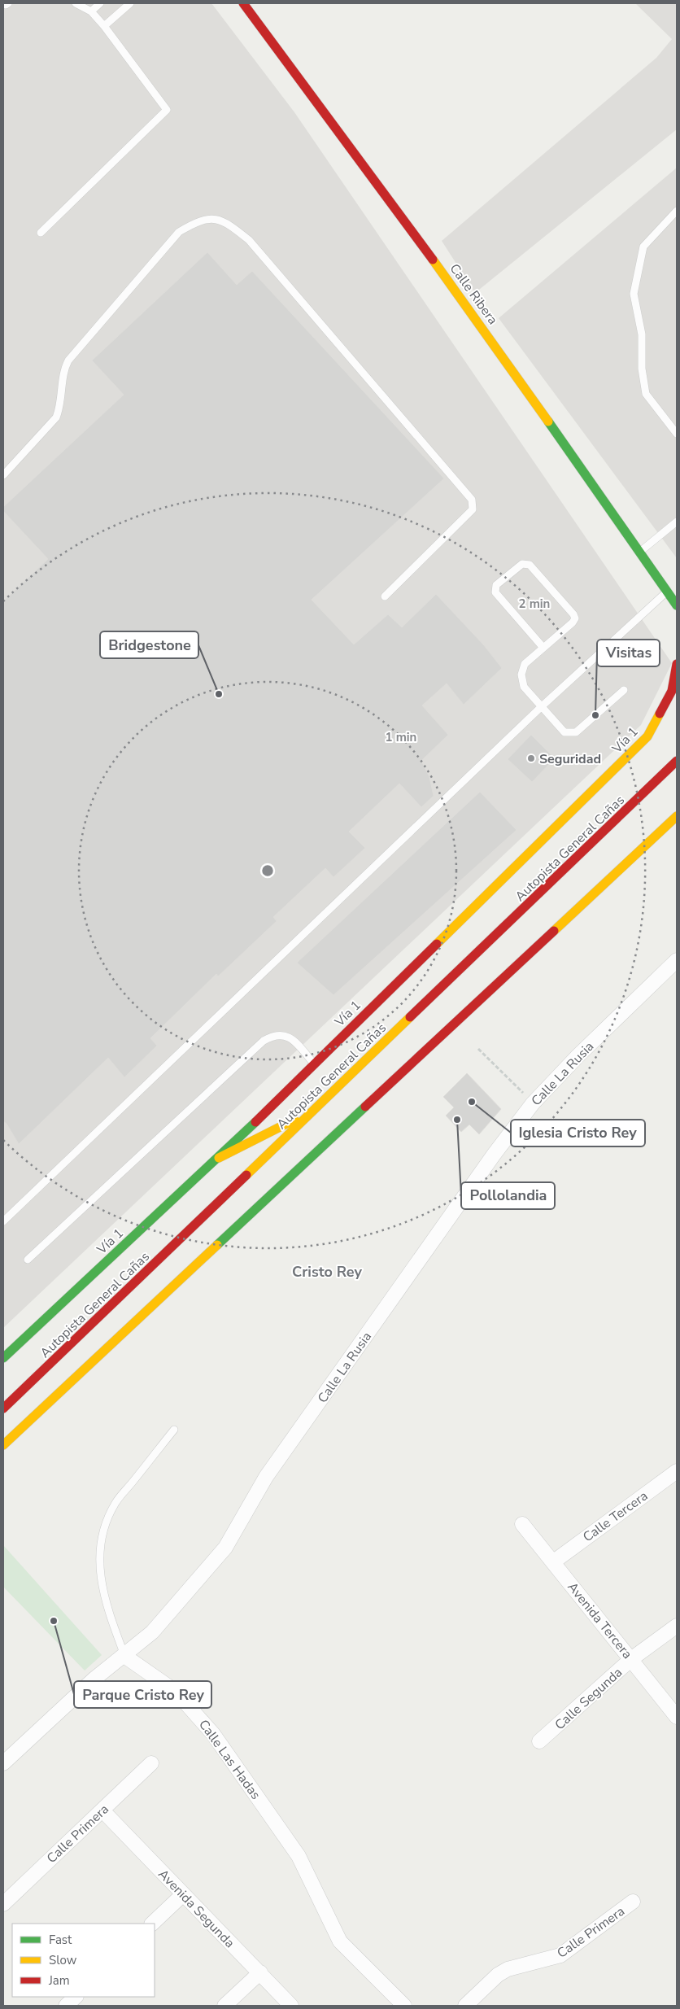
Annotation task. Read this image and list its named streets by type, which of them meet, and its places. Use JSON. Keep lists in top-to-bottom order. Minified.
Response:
{"streets":{"main road":["Calle Ribera","Vía 1","Autopista General Cañas"],"street":["Calle La Rusia","Calle Tercera","Avenida Tercera","Calle Segunda","Calle Las Hadas","Calle Primera","Avenida Segunda"]},"crossings":[["Calle La Rusia","Calle Las Hadas"],["Calle Tercera","Avenida Tercera"],["Avenida Tercera","Calle Segunda"],["Calle Primera","Avenida Segunda"]],"districts":["Cristo Rey"],"places":["Bridgestone","Visitas","Seguridad","Iglesia Cristo Rey","Pollolandia","Parque Cristo Rey"],"legend":["Fast","Slow","Jam"],"rings":["2 min","1 min"]}
